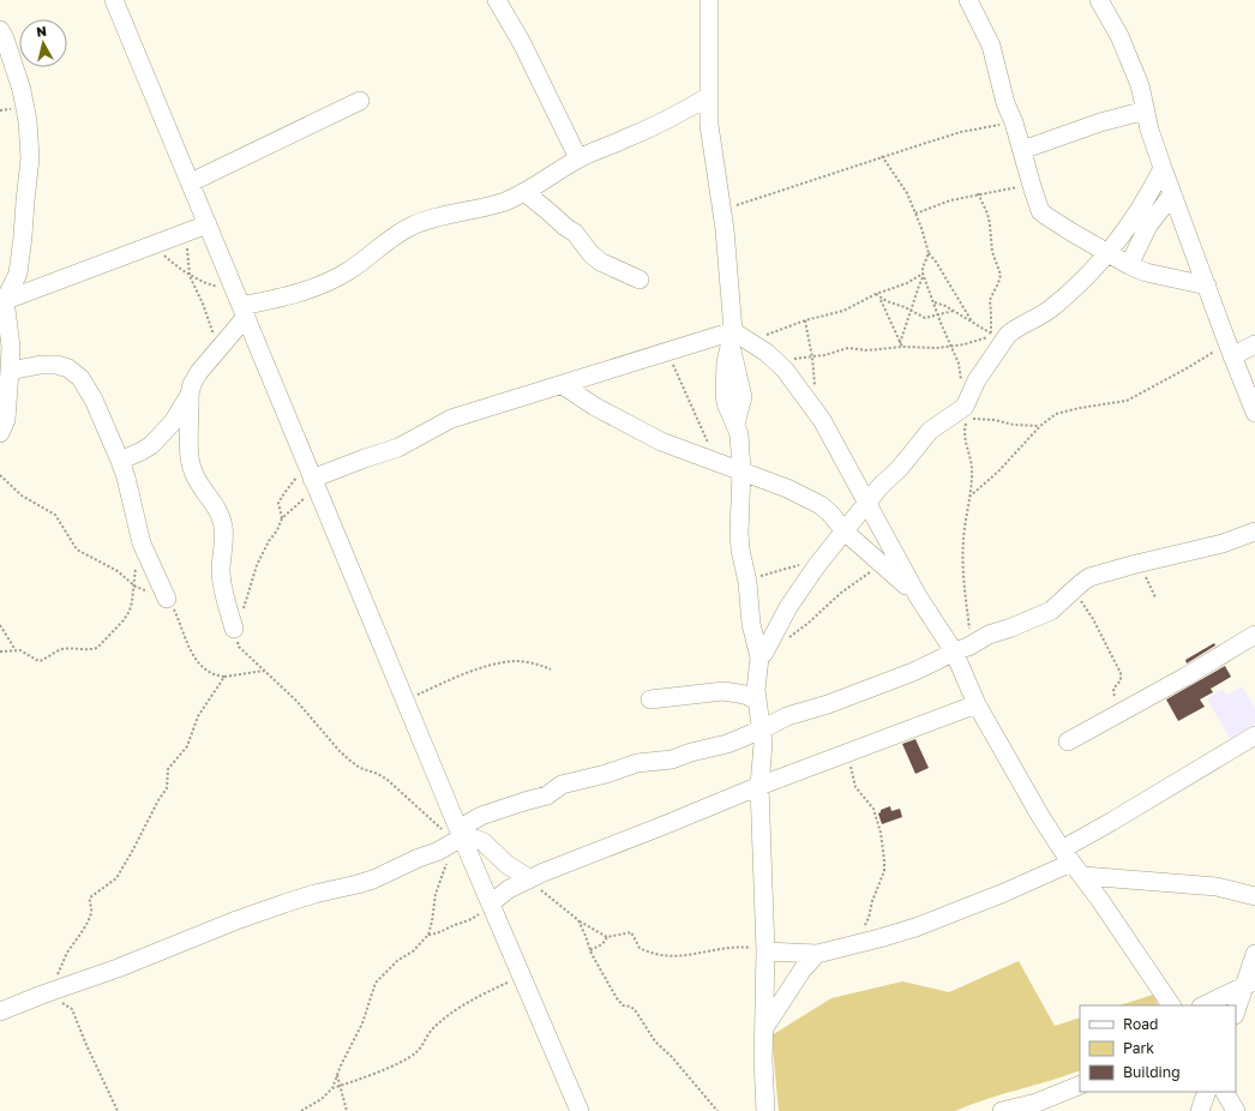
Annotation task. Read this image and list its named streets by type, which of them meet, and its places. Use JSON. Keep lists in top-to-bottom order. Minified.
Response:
{"legend":["Road","Park","Building"],"north":"top"}
